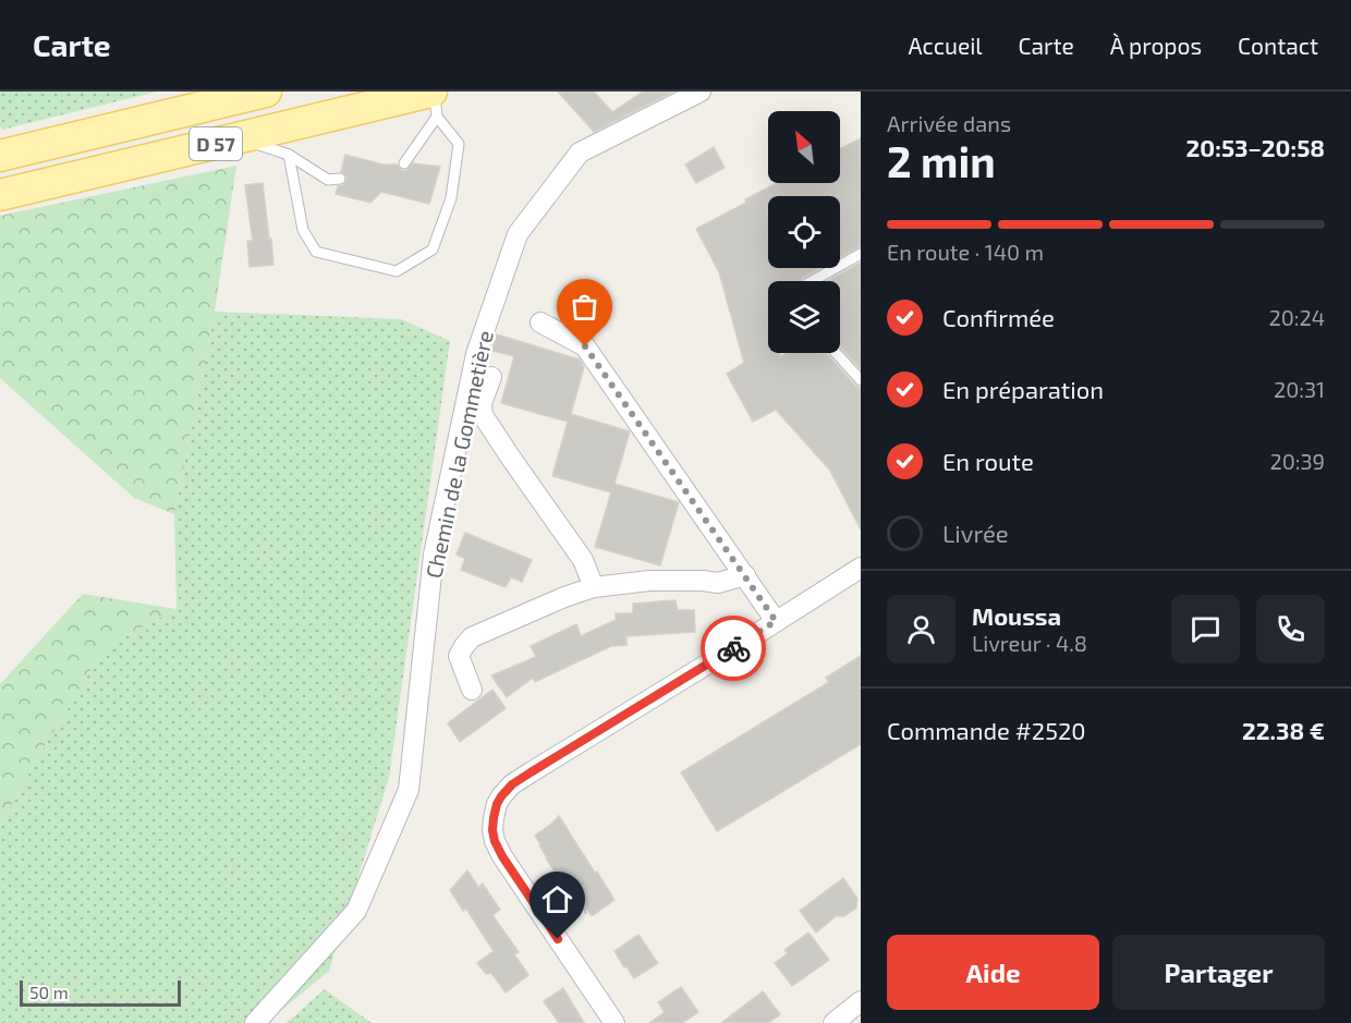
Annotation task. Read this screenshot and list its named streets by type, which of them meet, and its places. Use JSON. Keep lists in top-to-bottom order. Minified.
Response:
{"streets":{"main road":["D 57"],"street":["Chemin de la Gommetière"]},"scale_bar":"50 m","north":"top left","page":{"header":"Carte","nav":["Accueil","Carte","À propos","Contact"],"heading":["2 min","Arrivée dans","20:53–20:58"],"panel":["Moussa","Livreur · 4.8","Commande #2520","22.38 €"],"bar":"En route · 140 m","list":[["Confirmée","20:24"],["En préparation","20:31"],["En route","20:39"],"Livrée"],"buttons":["Aide","Partager"],"scale":"50 m"}}
